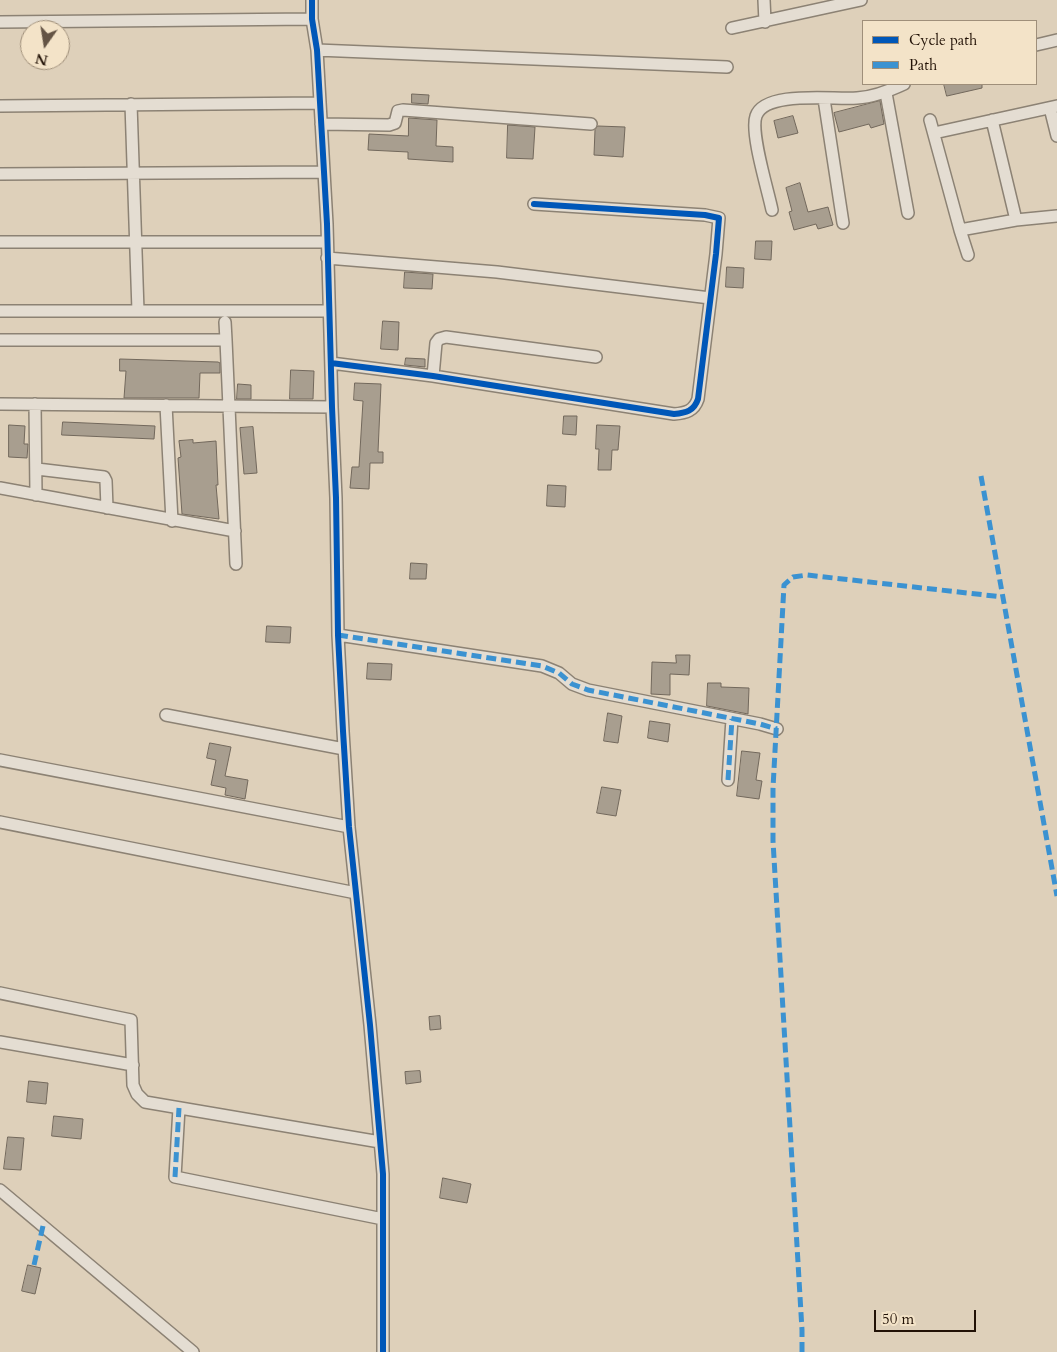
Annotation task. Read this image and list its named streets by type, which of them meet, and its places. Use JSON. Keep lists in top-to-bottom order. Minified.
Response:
{"legend":["Cycle path","Path"],"scale_bar":"50 m","north":"bottom"}
